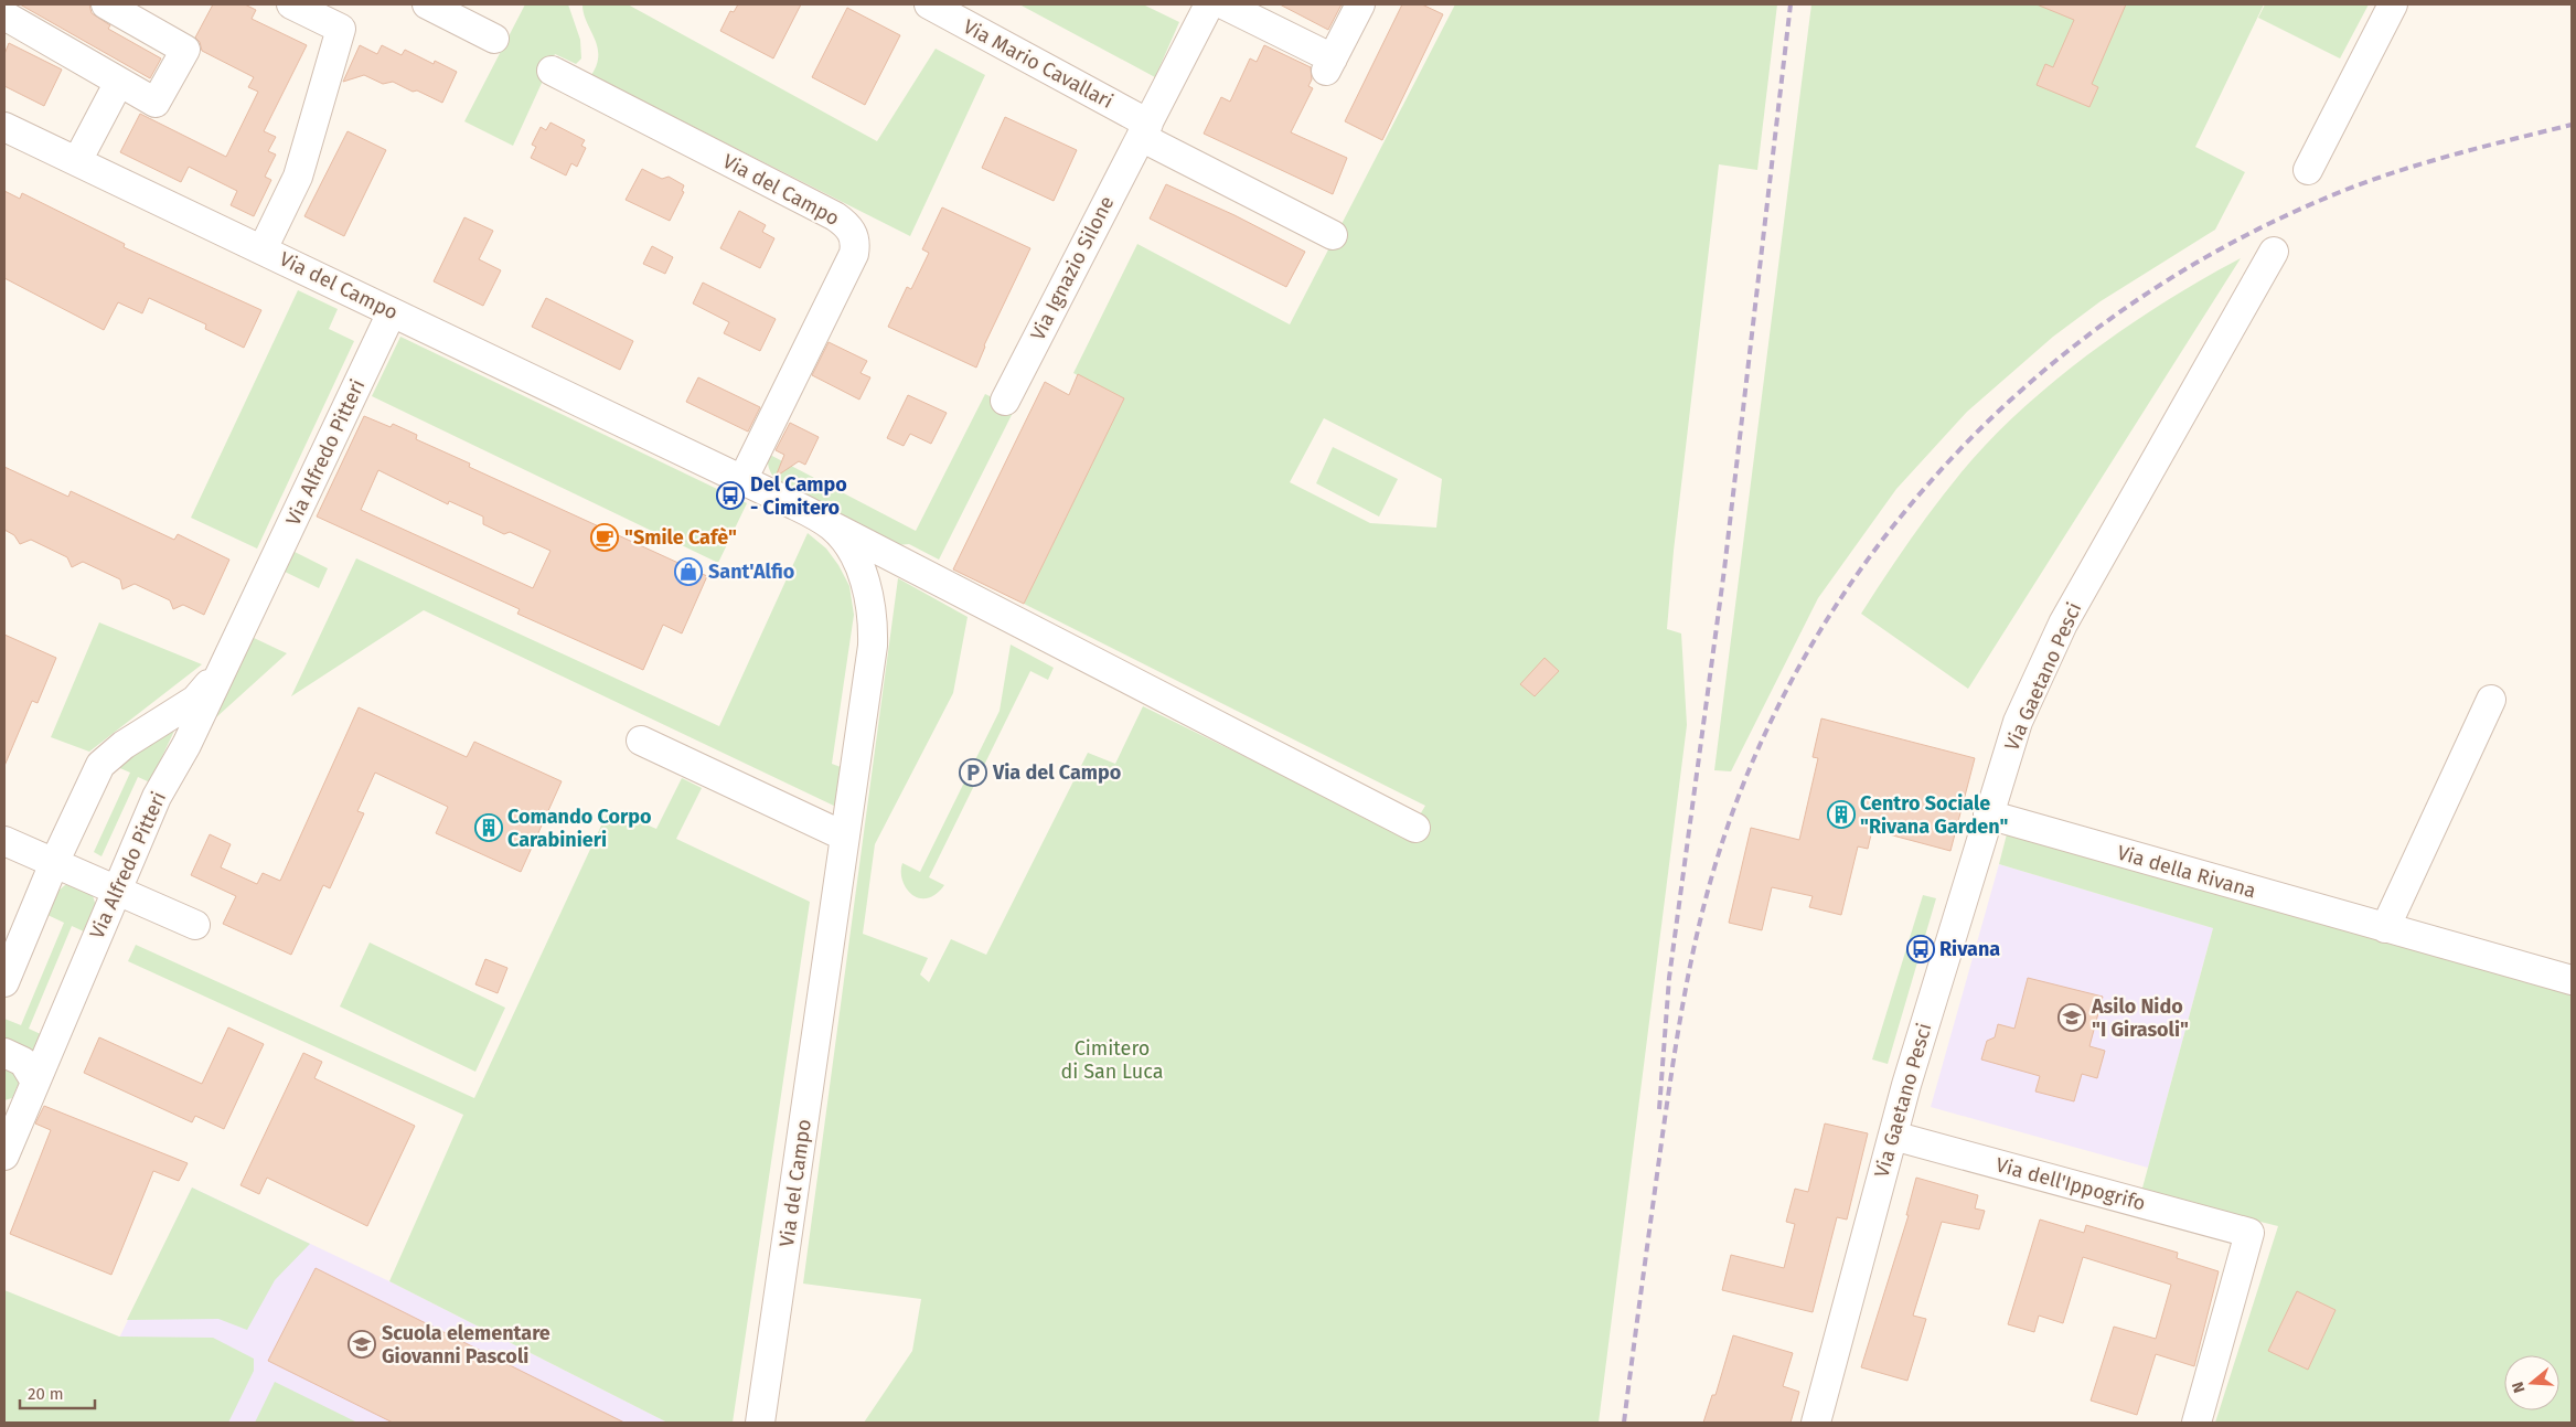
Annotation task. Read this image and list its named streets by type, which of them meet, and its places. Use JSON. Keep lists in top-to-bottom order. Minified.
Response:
{"streets":{"street":["Via Mario Cavallari","Via del Campo","Via Ignazio Silone","Via Alfredo Pitteri","Via Gaetano Pesci","Via della Rivana","Via dell'Ippogrifo"]},"crossings":[["Via Mario Cavallari","Via Ignazio Silone"],["Via del Campo","Via Alfredo Pitteri"],["Via Gaetano Pesci","Via della Rivana"],["Via Gaetano Pesci","Via dell'Ippogrifo"]],"parks":["Cimitero di San Luca"],"places":{"bus stop":["Del Campo - Cimitero","Rivana"],"cafe":["\"Smile Cafè\""],"shop":["Sant'Alfio"],"parking":["Via del Campo"],"building":["Centro Sociale \"Rivana Garden\"","Comando Corpo Carabinieri"],"school or university":["Asilo Nido \"I Girasoli\"","Scuola elementare Giovanni Pascoli"]},"scale_bar":"20 m","north":"left"}
